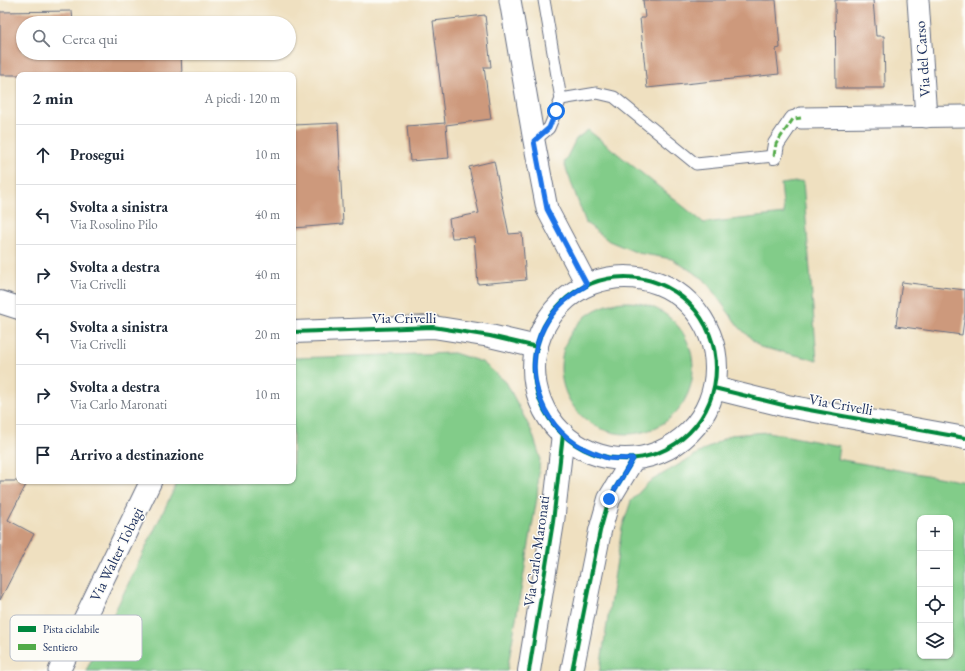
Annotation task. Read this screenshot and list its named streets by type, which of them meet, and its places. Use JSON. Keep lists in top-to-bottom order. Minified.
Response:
{"streets":{"street":["Via del Carso","Via Crivelli","Via Carlo Maronati","Via Walter Tobagi"]},"legend":["Pista ciclabile","Sentiero"],"page":{"search":"Cerca qui","heading":["2 min","A piedi · 120 m"],"list":[["Prosegui","10 m"],["Svolta a sinistra","Via Rosolino Pilo","40 m"],["Svolta a destra","Via Crivelli","40 m"],["Svolta a sinistra","Via Crivelli","20 m"],["Svolta a destra","Via Carlo Maronati","10 m"],"Arrivo a destinazione"],"map_buttons":["+","−"]}}
